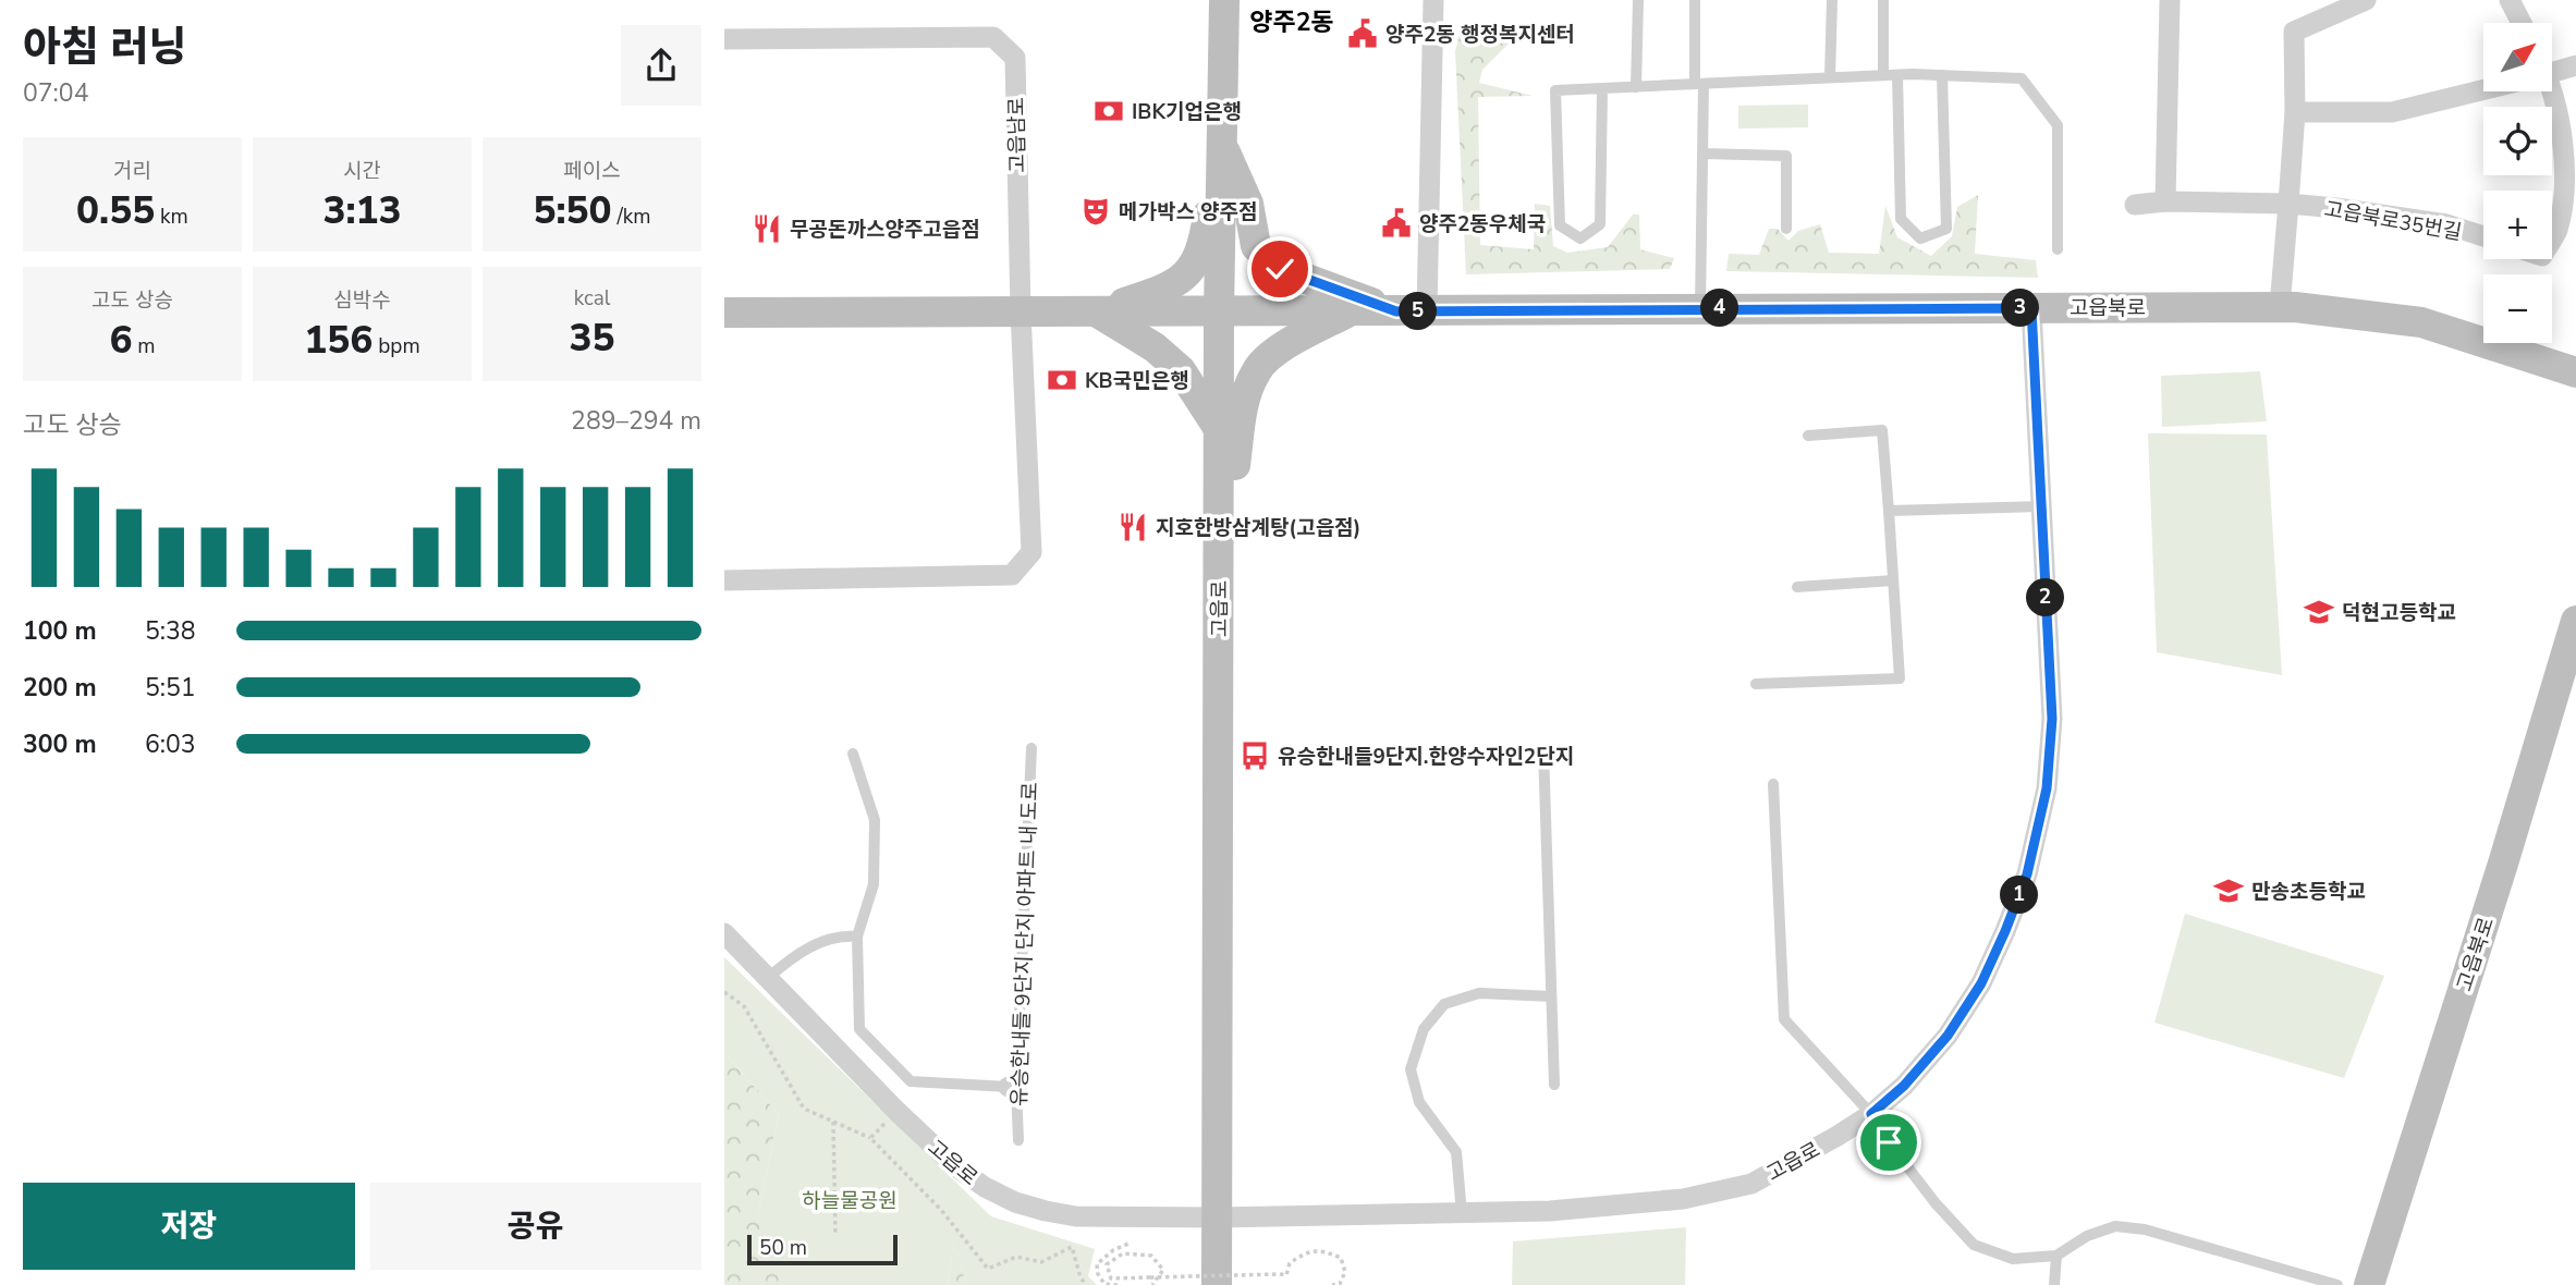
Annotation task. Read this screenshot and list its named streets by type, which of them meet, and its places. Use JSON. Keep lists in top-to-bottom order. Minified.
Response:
{"streets":{"street":["고읍남로","고읍북로35번길","고읍북로","고읍로"],"lane":["유승한내들 9단지 단지 아파트 내 도로"]},"crossings":[["고읍북로","고읍로"]],"districts":["양주2동"],"parks":["하늘물공원"],"places":{"public building":["양주2동 행정복지센터","양주2동우체국"],"bank":["IBK기업은행","KB국민은행"],"theatre":["메가박스 양주점"],"restaurant":["무공돈까스양주고읍점","지호한방삼계탕(고읍점)"],"school or university":["덕현고등학교","만송초등학교"],"bus stop":["유승한내들9단지.한양수자인2단지"]},"scale_bar":"50 m","north":"top right","page":{"heading":["아침 러닝","07:04"],"map_buttons":["+","−"],"stats":[["거리","0.55 km"],["시간","3:13"],["페이스","5:50 /km"],["고도 상승","6 m"],["심박수","156 bpm"],["kcal","35"]],"pins":["3","4","5","2","1"],"chart":["고도 상승","289–294 m"],"list":[{"name":"100 m","note":"5:38"},{"name":"200 m","note":"5:51"},{"name":"300 m","note":"6:03"}],"buttons":["저장","공유"],"scale":"50 m"}}
